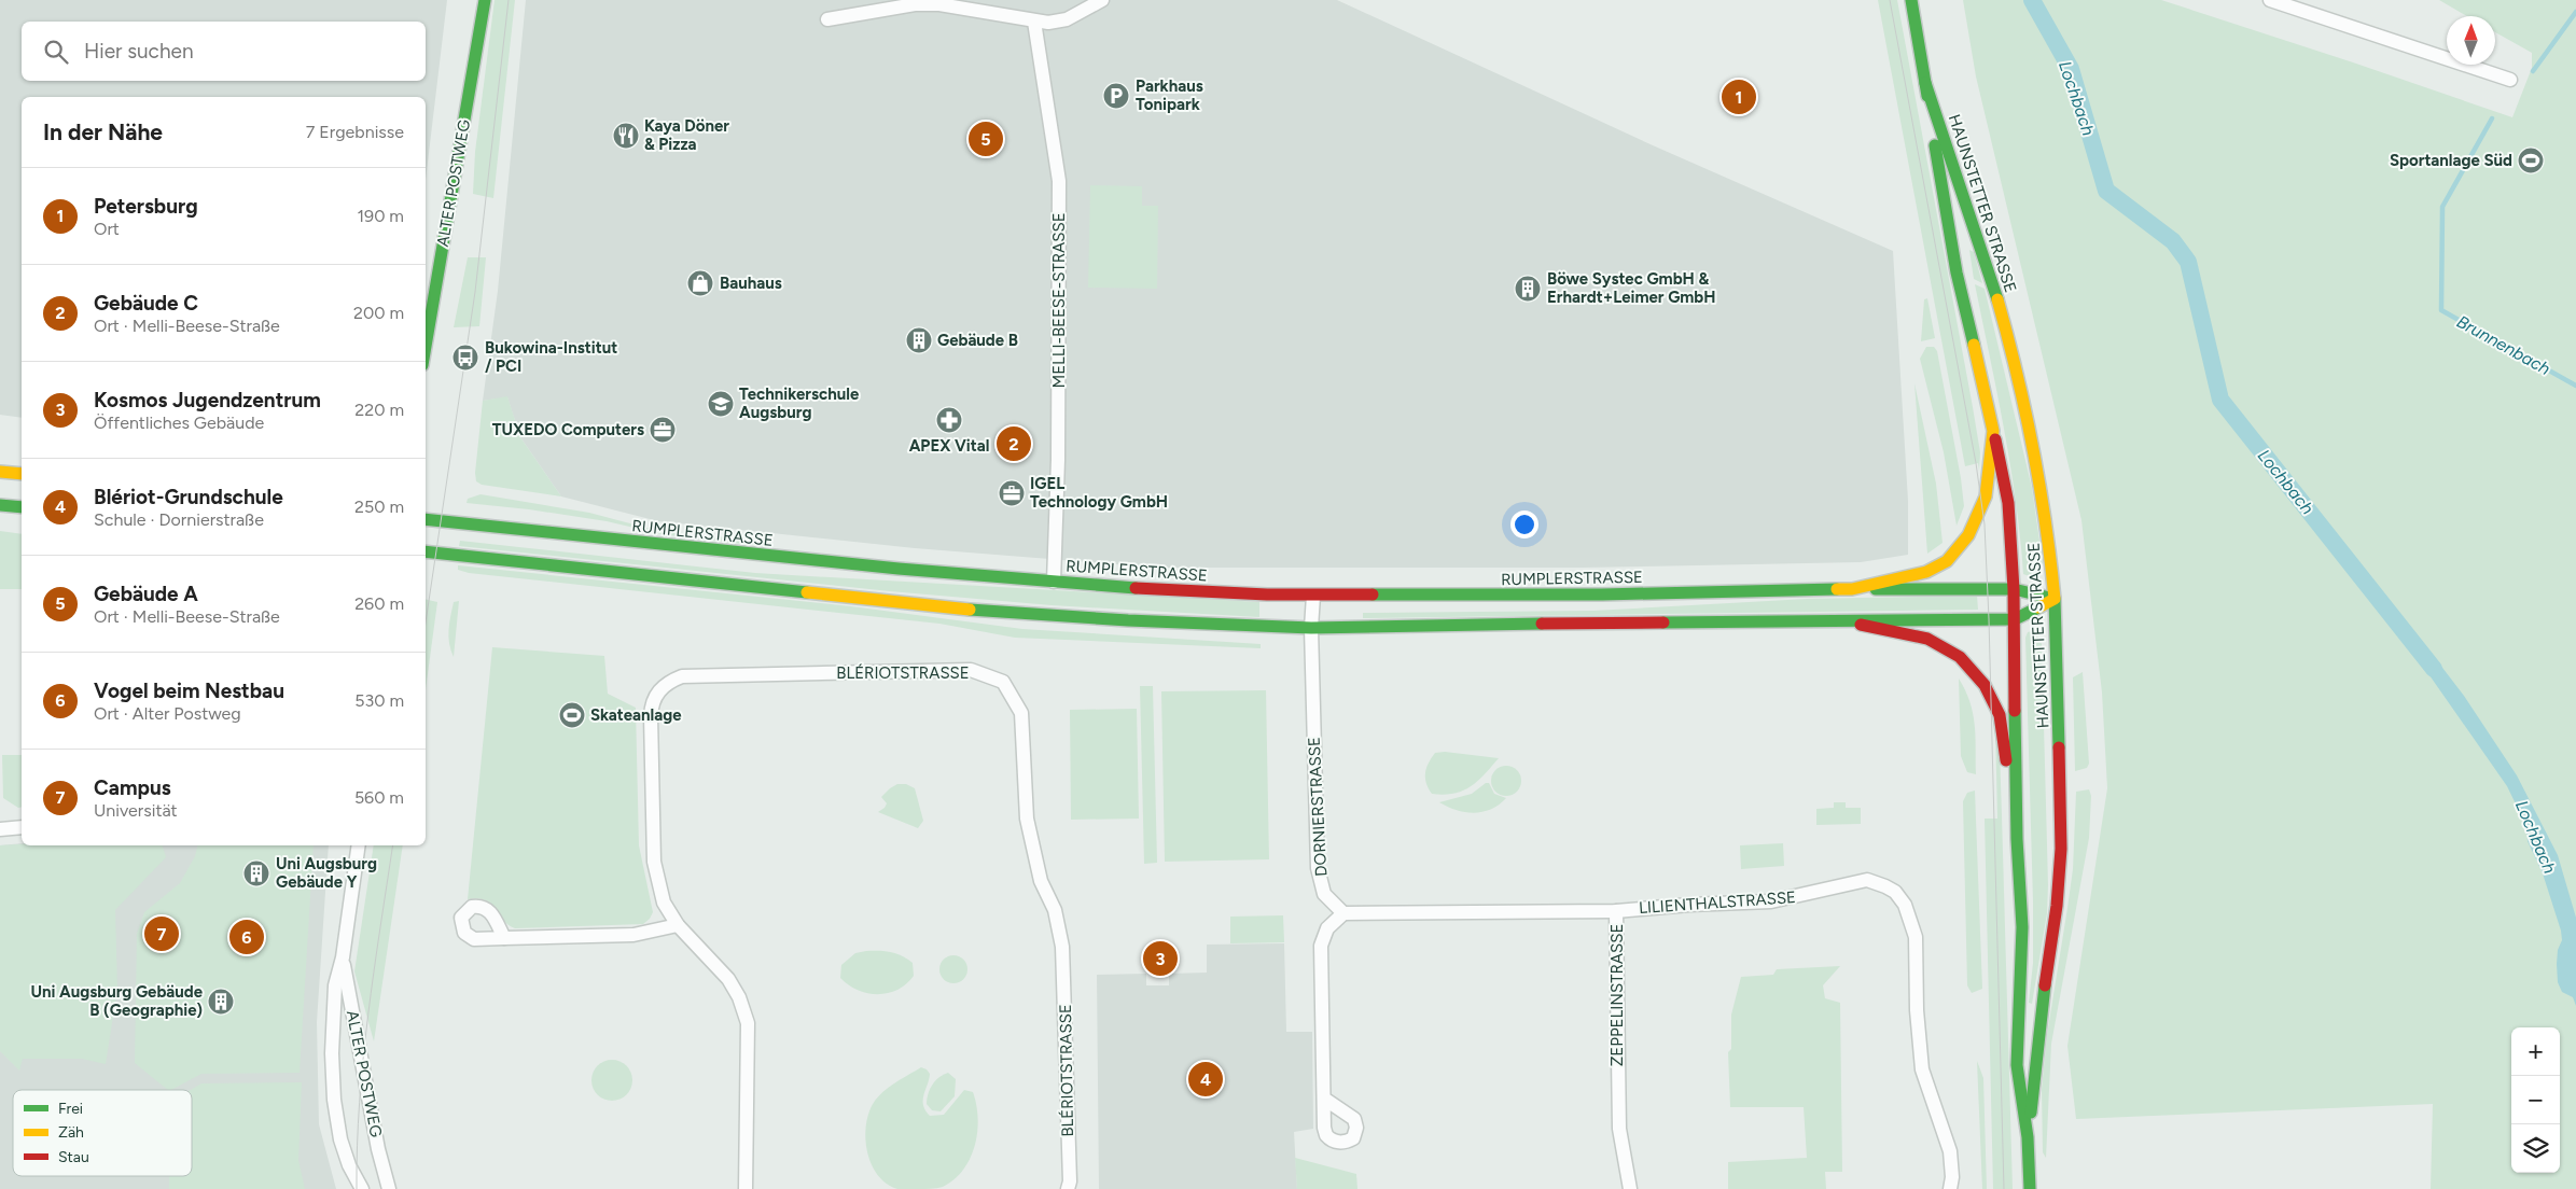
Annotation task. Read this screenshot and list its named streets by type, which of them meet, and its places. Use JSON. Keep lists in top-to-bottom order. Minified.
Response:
{"streets":{"main road":["ALTER POSTWEG","HAUNSTETTER STRASSE","RUMPLERSTRASSE"],"street":["MELLI-BEESE-STRASSE","BLÉRIOTSTRASSE","DORNIERSTRASSE","LILIENTHALSTRASSE","ZEPPELINSTRASSE"]},"crossings":[["HAUNSTETTER STRASSE","RUMPLERSTRASSE"],["MELLI-BEESE-STRASSE","RUMPLERSTRASSE"],["RUMPLERSTRASSE","DORNIERSTRASSE"],["DORNIERSTRASSE","ZEPPELINSTRASSE"],["LILIENTHALSTRASSE","ZEPPELINSTRASSE"]],"water":["Lochbach","Brunnenbach"],"places":{"parking":["Parkhaus Tonipark"],"restaurant":["Kaya Döner & Pizza"],"sports":["Sportanlage Süd","Skateanlage"],"shop":["Bauhaus"],"building":["Böwe Systec GmbH & Erhardt+Leimer GmbH","Gebäude B","Uni Augsburg Gebäude Y","Uni Augsburg Gebäude B (Geographie)"],"bus stop":["Bukowina-Institut / PCI"],"school or university":["Technikerschule Augsburg"],"pharmacy":["APEX Vital"],"office":["TUXEDO Computers","IGEL Technology GmbH"]},"legend":["Frei","Zäh","Stau"],"north":"top","page":{"search":"Hier suchen","pins":["1","5","2","7","6","3","4"],"heading":["In der Nähe","7 Ergebnisse"],"list":[{"mark":"1","name":"Petersburg","note":"Ort","value":"190 m"},{"mark":"2","name":"Gebäude C","note":"Ort · Melli-Beese-Straße","value":"200 m"},{"mark":"3","name":"Kosmos Jugendzentrum","note":"Öffentliches Gebäude","value":"220 m"},{"mark":"4","name":"Blériot-Grundschule","note":"Schule · Dornierstraße","value":"250 m"},{"mark":"5","name":"Gebäude A","note":"Ort · Melli-Beese-Straße","value":"260 m"},{"mark":"6","name":"Vogel beim Nestbau","note":"Ort · Alter Postweg","value":"530 m"},{"mark":"7","name":"Campus","note":"Universität","value":"560 m"}],"map_buttons":["+","−"]}}
